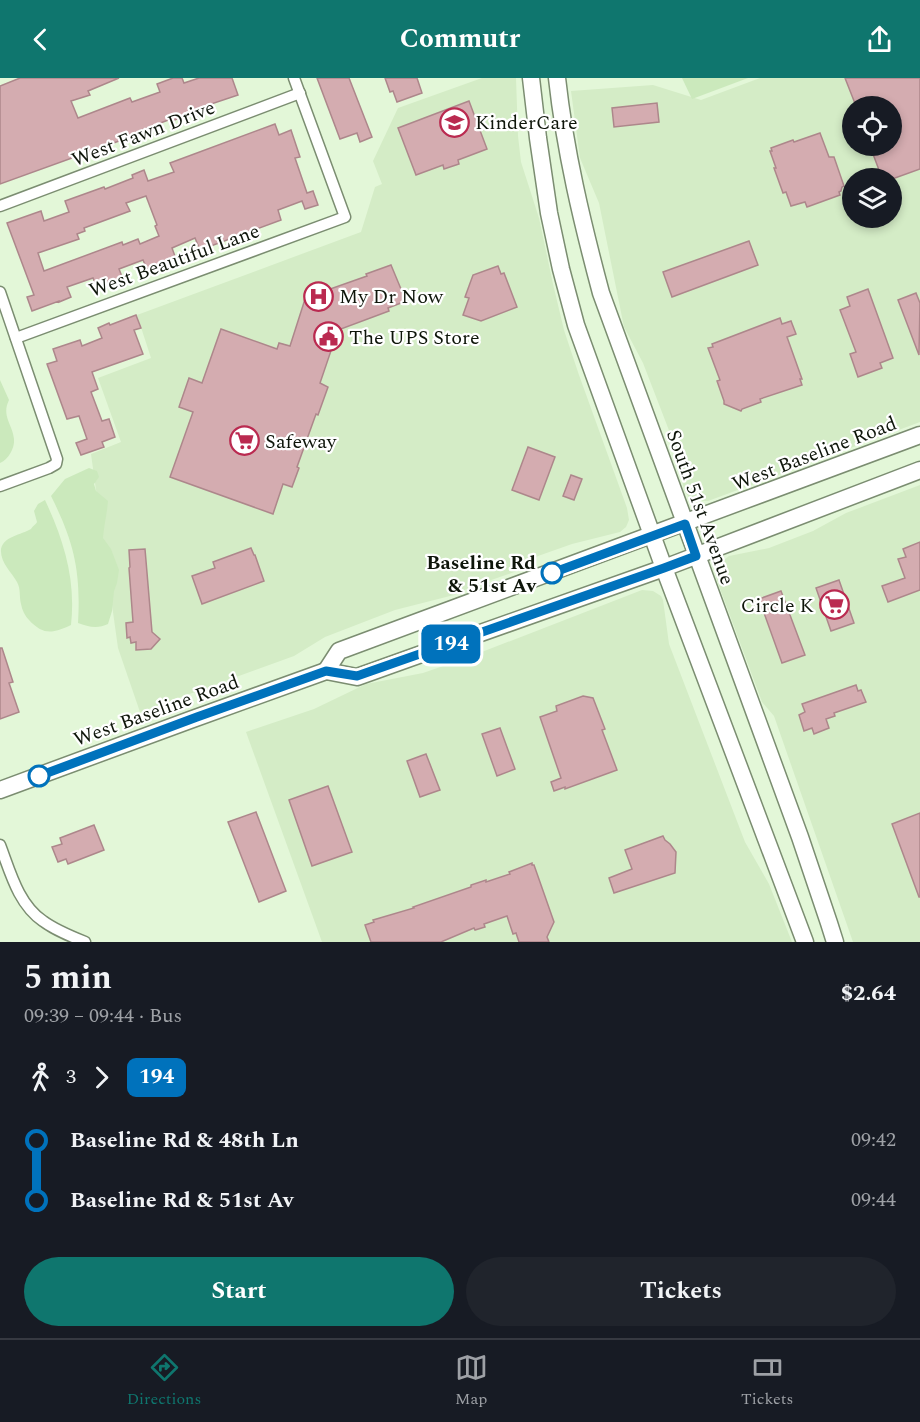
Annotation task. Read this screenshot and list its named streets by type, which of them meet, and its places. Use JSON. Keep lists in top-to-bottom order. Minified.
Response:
{"streets":{"main road":["West Baseline Road","South 51st Avenue"],"street":["West Fawn Drive","West Beautiful Lane"]},"crossings":[["West Fawn Drive","West Beautiful Lane"],["West Baseline Road","South 51st Avenue"]],"places":{"school or university":["KinderCare"],"hospital":["My Dr Now"],"public building":["The UPS Store"],"supermarket":["Safeway","Circle K"],"other":["Baseline Rd & 51st Av"]},"lines":["bus line 194"],"page":{"header":"Commutr","on_map":"194","heading":["5 min","09:39 – 09:44 · Bus","$2.64"],"legs":["3","194"],"list":[{"name":"Baseline Rd & 48th Ln","value":"09:42"},{"name":"Baseline Rd & 51st Av","value":"09:44"}],"buttons":["Start","Tickets"],"tabs":["Directions","Map","Tickets"]}}
